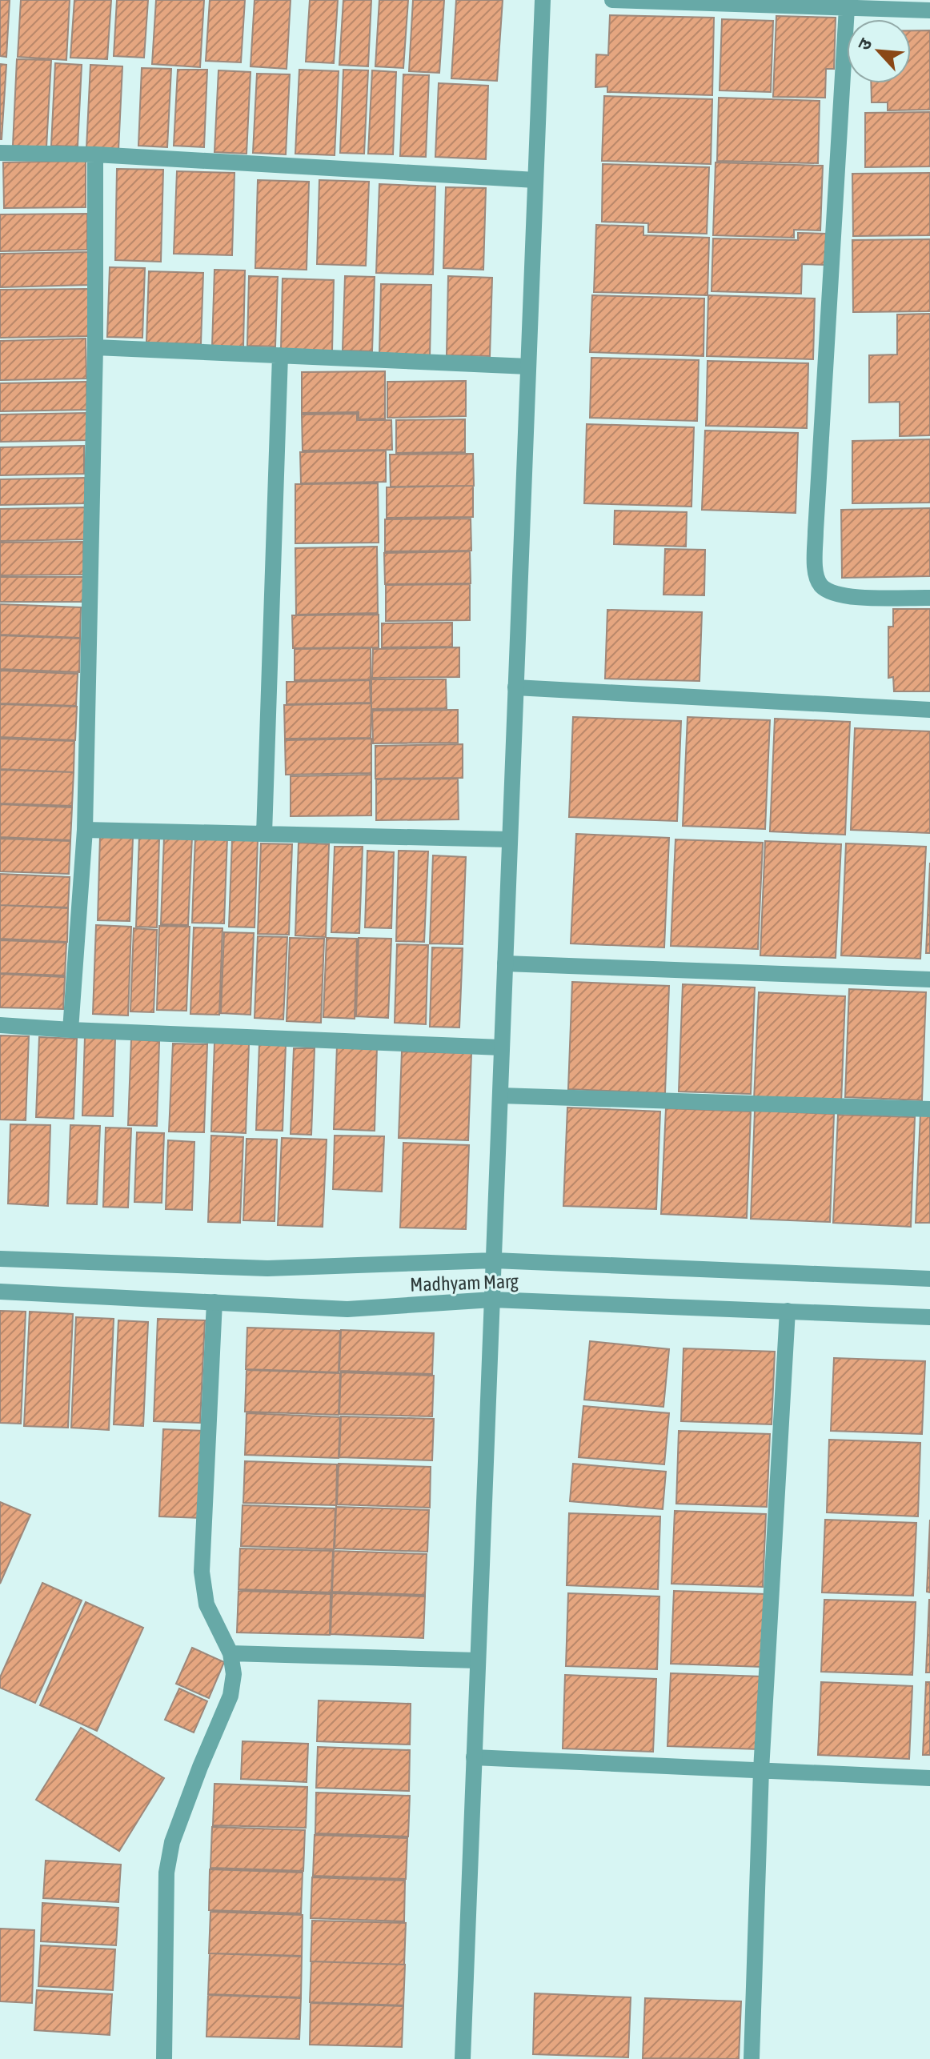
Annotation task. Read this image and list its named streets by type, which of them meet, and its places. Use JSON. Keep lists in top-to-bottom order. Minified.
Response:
{"streets":{"street":["Madhyam Marg"]},"north":"top left"}
